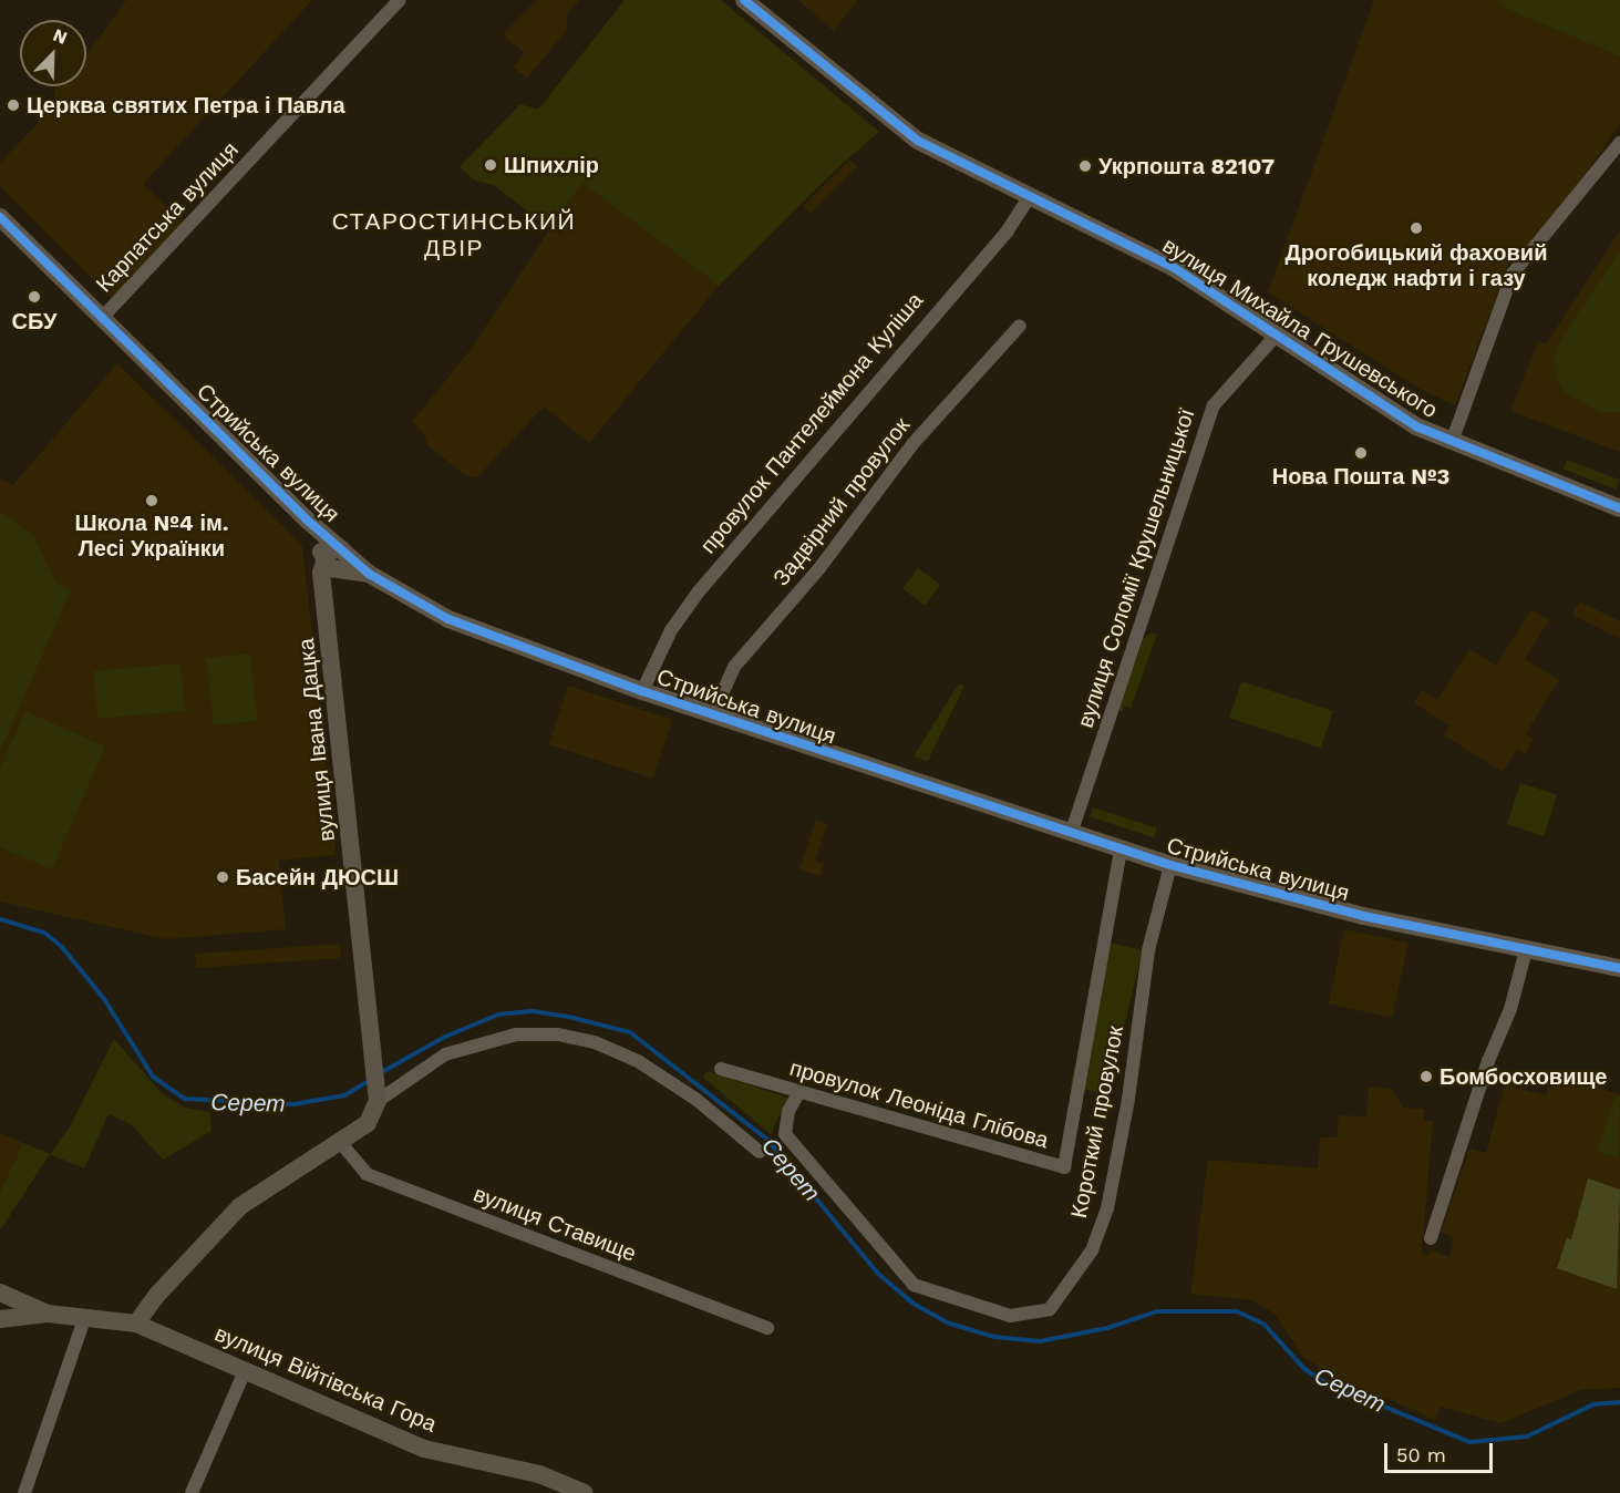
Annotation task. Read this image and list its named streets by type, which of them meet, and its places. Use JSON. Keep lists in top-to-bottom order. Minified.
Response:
{"streets":{"street":["Карпатська вулиця","вулиця Михайла Грушевського","провулок Пантелеймона Куліша","Стрийська вулиця","Задвірний провулок","вулиця Соломії Крушельницької","вулиця Івана Дацка","провулок Леоніда Глібова","Короткий провулок","вулиця Ставище","вулиця Війтівська Гора"]},"crossings":[["Карпатська вулиця","Стрийська вулиця"],["вулиця Михайла Грушевського","провулок Пантелеймона Куліша"],["вулиця Михайла Грушевського","вулиця Соломії Крушельницької"],["провулок Пантелеймона Куліша","Стрийська вулиця"],["Стрийська вулиця","Задвірний провулок"],["Стрийська вулиця","вулиця Соломії Крушельницької"],["Стрийська вулиця","вулиця Івана Дацка"],["Стрийська вулиця","провулок Леоніда Глібова"],["Стрийська вулиця","Короткий провулок"],["провулок Леоніда Глібова","Короткий провулок"]],"districts":["СТАРОСТИНСЬКИЙ ДВІР"],"water":["Серет"],"places":["Церква святих Петра і Павла","Шпихлір","Укрпошта 82107","Дрогобицький фаховий коледж нафти і газу","СБУ","Нова Пошта №3","Школа №4 ім. Лесі Українки","Басейн ДЮСШ","Бомбосховище"],"scale_bar":"50 m","north":"top right"}
